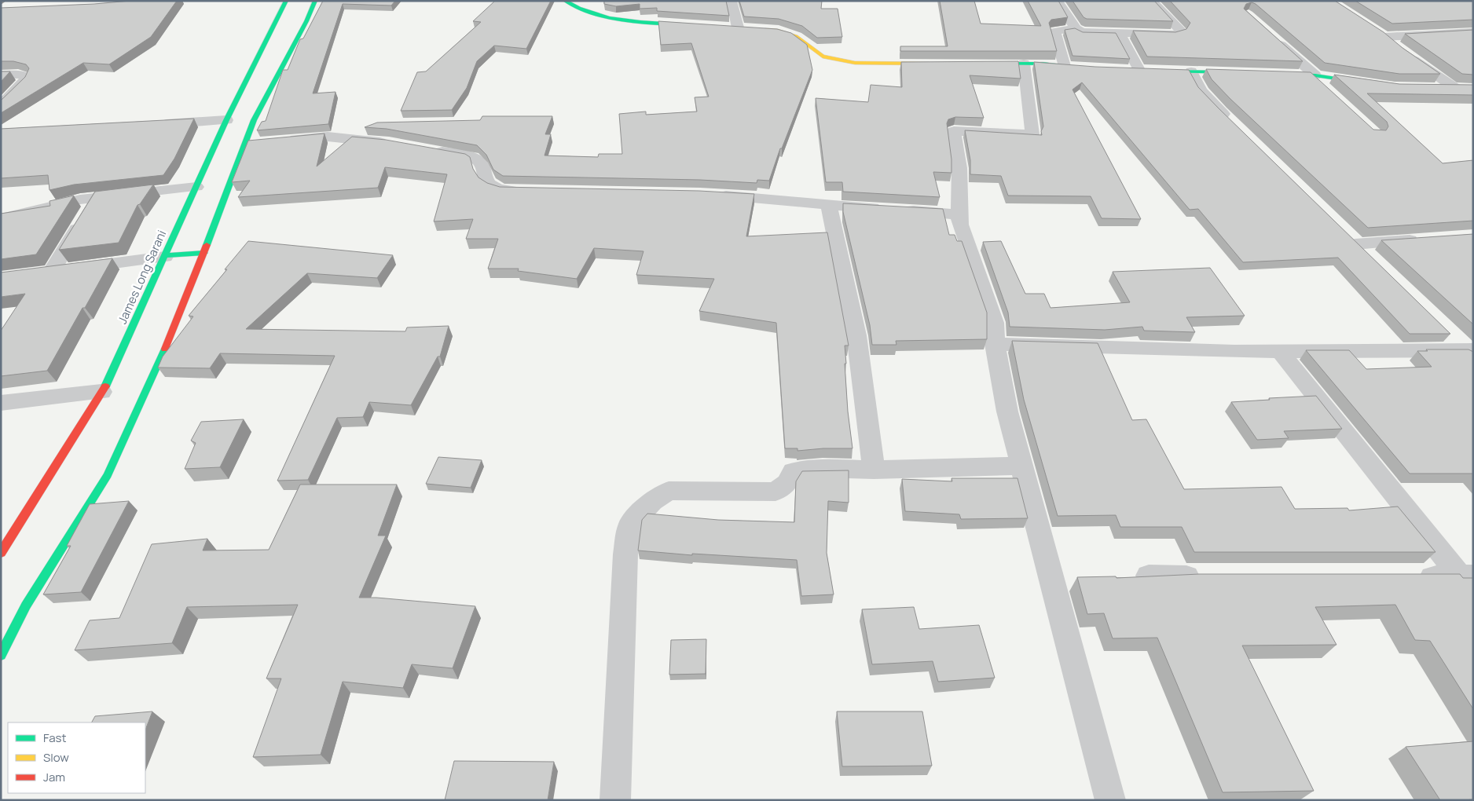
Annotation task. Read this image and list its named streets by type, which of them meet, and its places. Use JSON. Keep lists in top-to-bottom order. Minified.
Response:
{"streets":{"main road":["James Long Sarani"]},"legend":["Fast","Slow","Jam"]}
